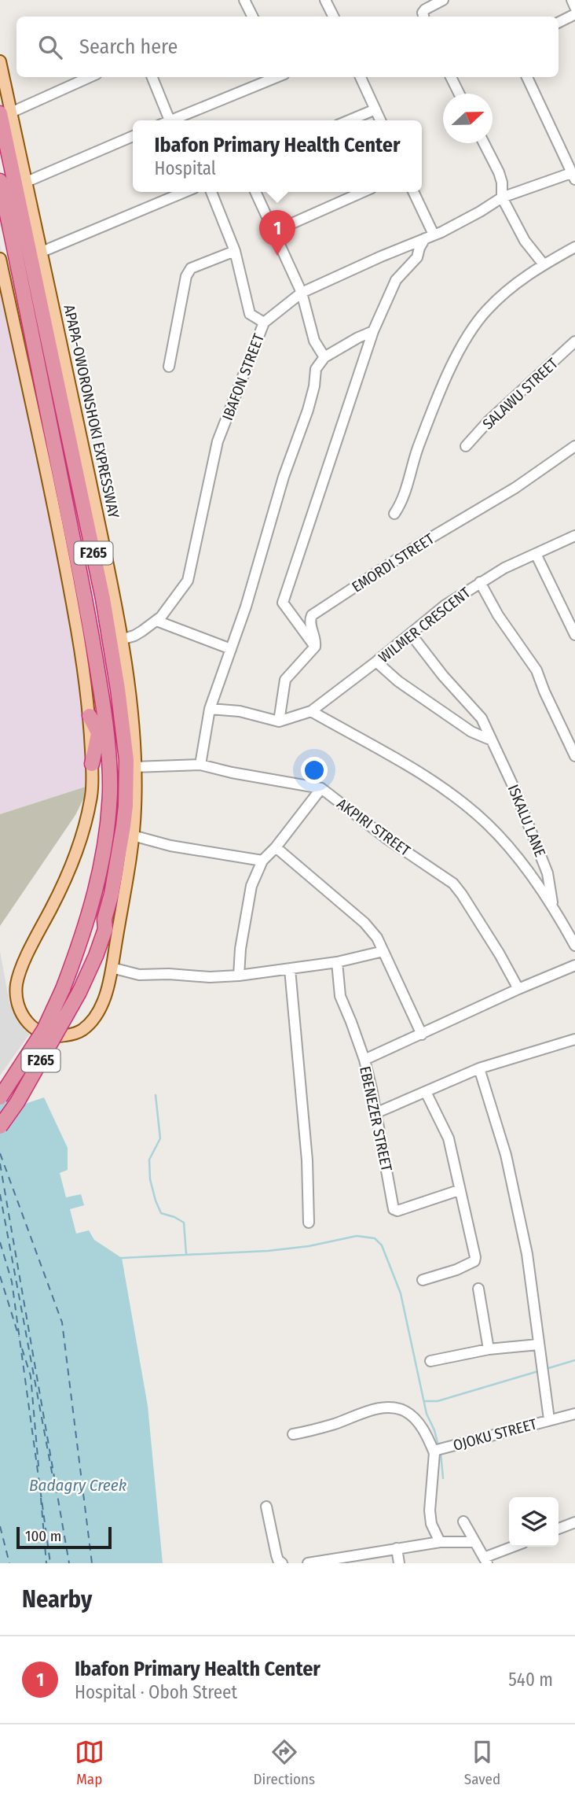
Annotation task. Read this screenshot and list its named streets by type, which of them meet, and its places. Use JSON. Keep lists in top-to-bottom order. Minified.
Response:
{"streets":{"highway":["APAPA-OWORONSHOKI EXPRESSWAY","F265"],"street":["IBAFON STREET","SALAWU STREET","EMORDI STREET","WILMER CRESCENT","ISKALU LANE","AKPIRI STREET","EBENEZER STREET","OJOKU STREET"]},"crossings":[["IBAFON STREET","APAPA-OWORONSHOKI EXPRESSWAY"],["APAPA-OWORONSHOKI EXPRESSWAY","AKPIRI STREET"],["WILMER CRESCENT","ISKALU LANE"]],"water":["Badagry Creek"],"scale_bar":"100 m","north":"right","page":{"search":"Search here","popup":["Ibafon Primary Health Center","Hospital"],"pins":"1","scale":"100 m","heading":"Nearby","list":[{"mark":"1","name":"Ibafon Primary Health Center","note":"Hospital · Oboh Street","value":"540 m"}],"nav":["Map","Directions","Saved"]}}
